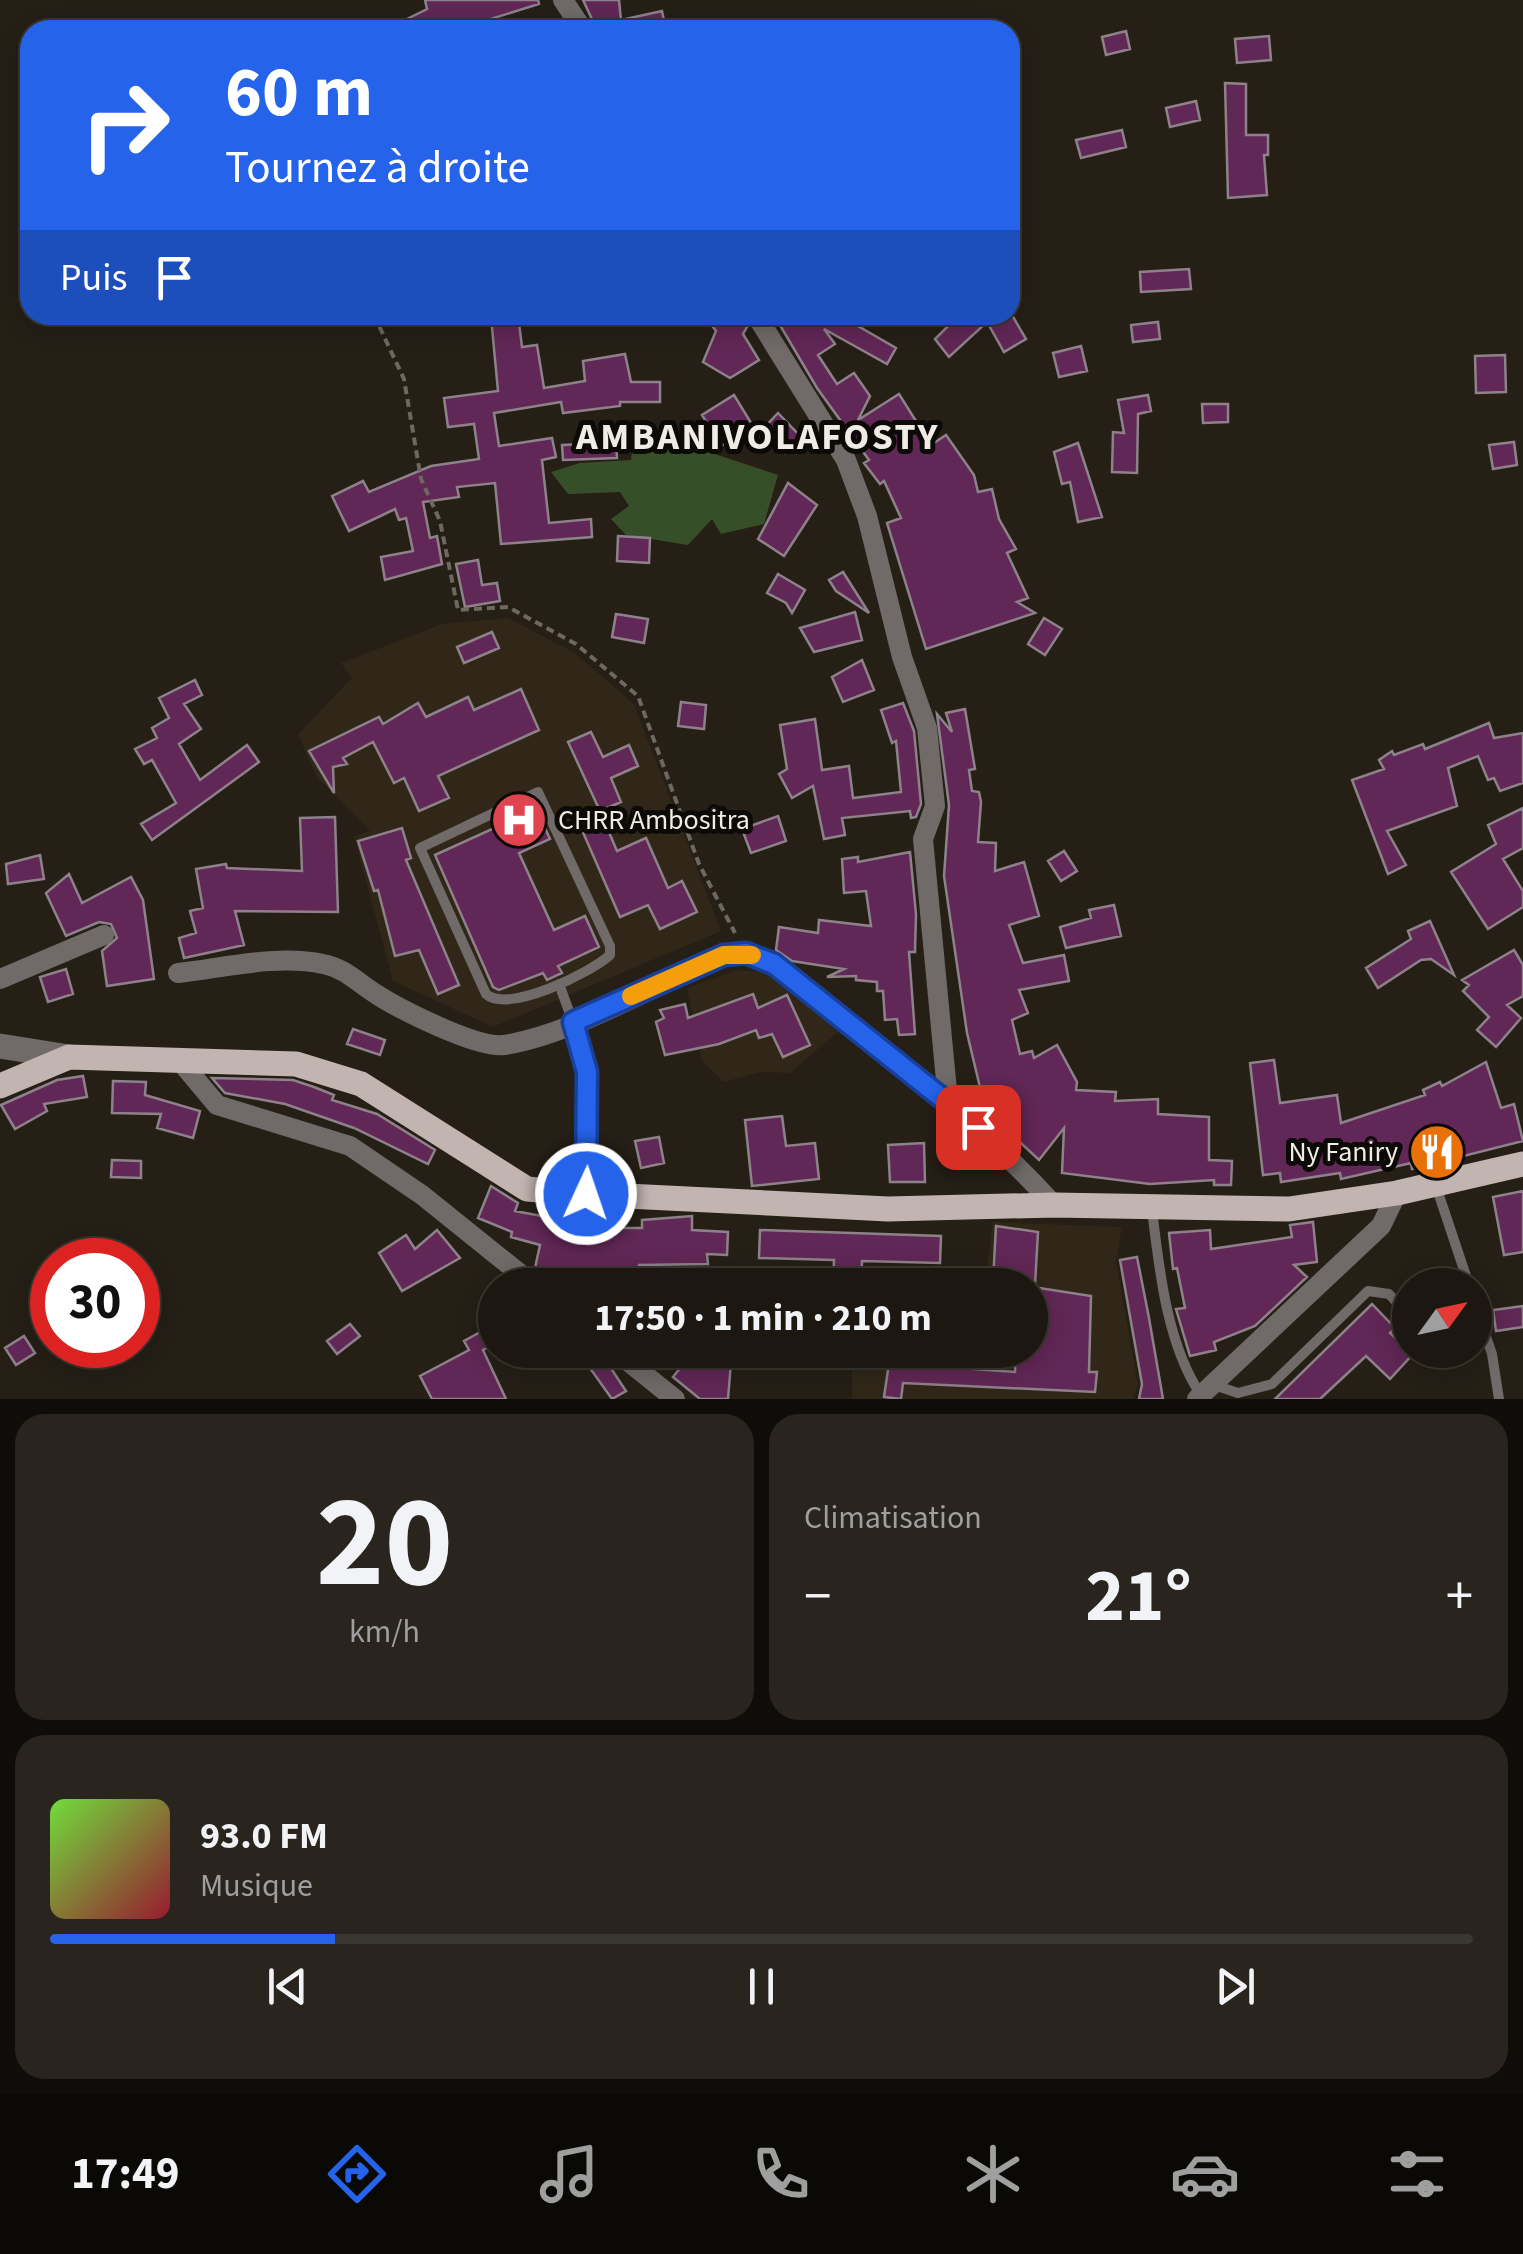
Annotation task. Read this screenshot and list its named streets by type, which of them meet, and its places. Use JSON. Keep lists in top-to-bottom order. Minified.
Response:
{"districts":["AMBANIVOLAFOSTY"],"places":{"hospital":["CHRR Ambositra"],"restaurant":["Ny Faniry"]},"north":"top right","page":{"turn":["60 m","Tournez à droite"],"then":"Puis","limit":"30","trip":"17:50 · 1 min · 210 m","tile":[["20","km/h"],"Climatisation"],"heat":["−","21°","+"],"song":["93.0 FM","Musique"],"tabs":"17:49"}}
